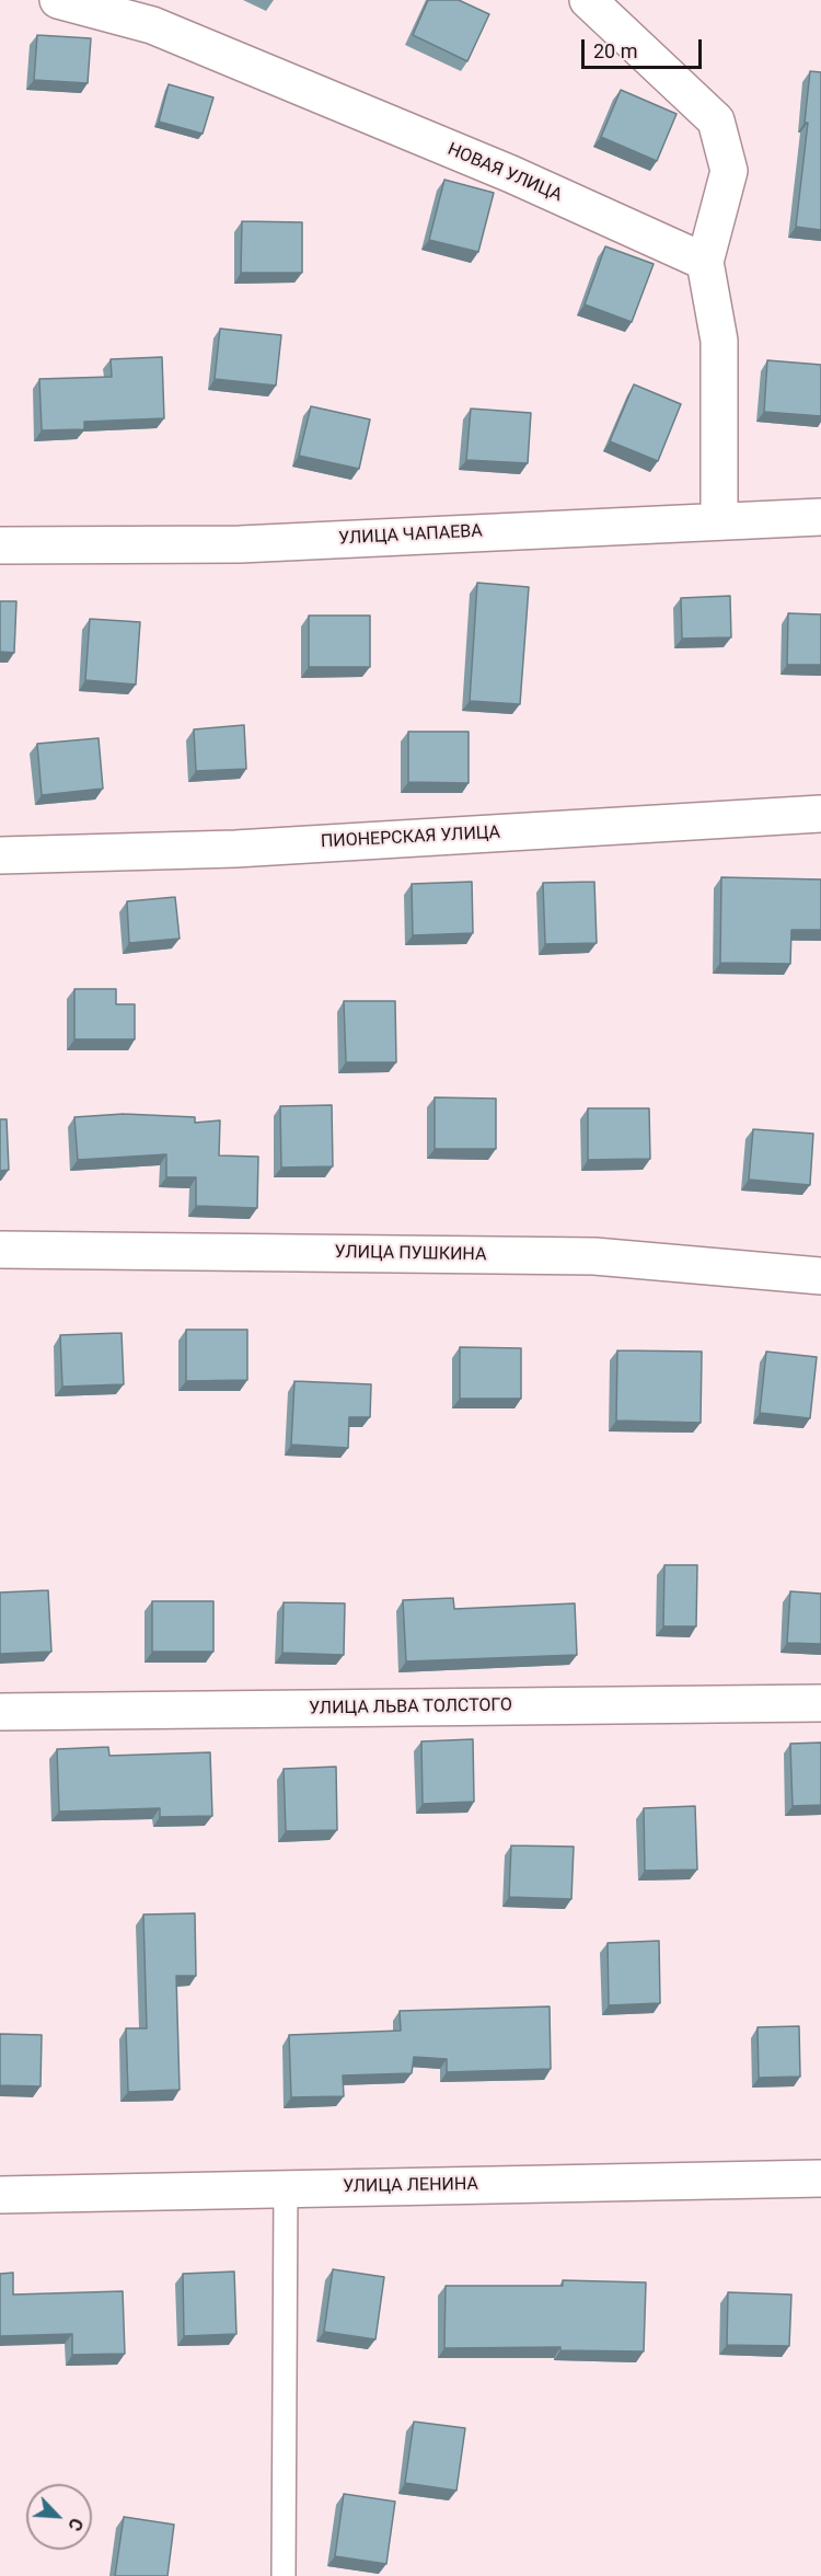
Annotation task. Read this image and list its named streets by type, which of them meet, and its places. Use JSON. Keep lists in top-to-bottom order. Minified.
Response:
{"streets":{"street":["НОВАЯ УЛИЦА","УЛИЦА ЧАПАЕВА","ПИОНЕРСКАЯ УЛИЦА","УЛИЦА ПУШКИНА","УЛИЦА ЛЬВА ТОЛСТОГО","УЛИЦА ЛЕНИНА"]},"scale_bar":"20 m","north":"bottom right"}
